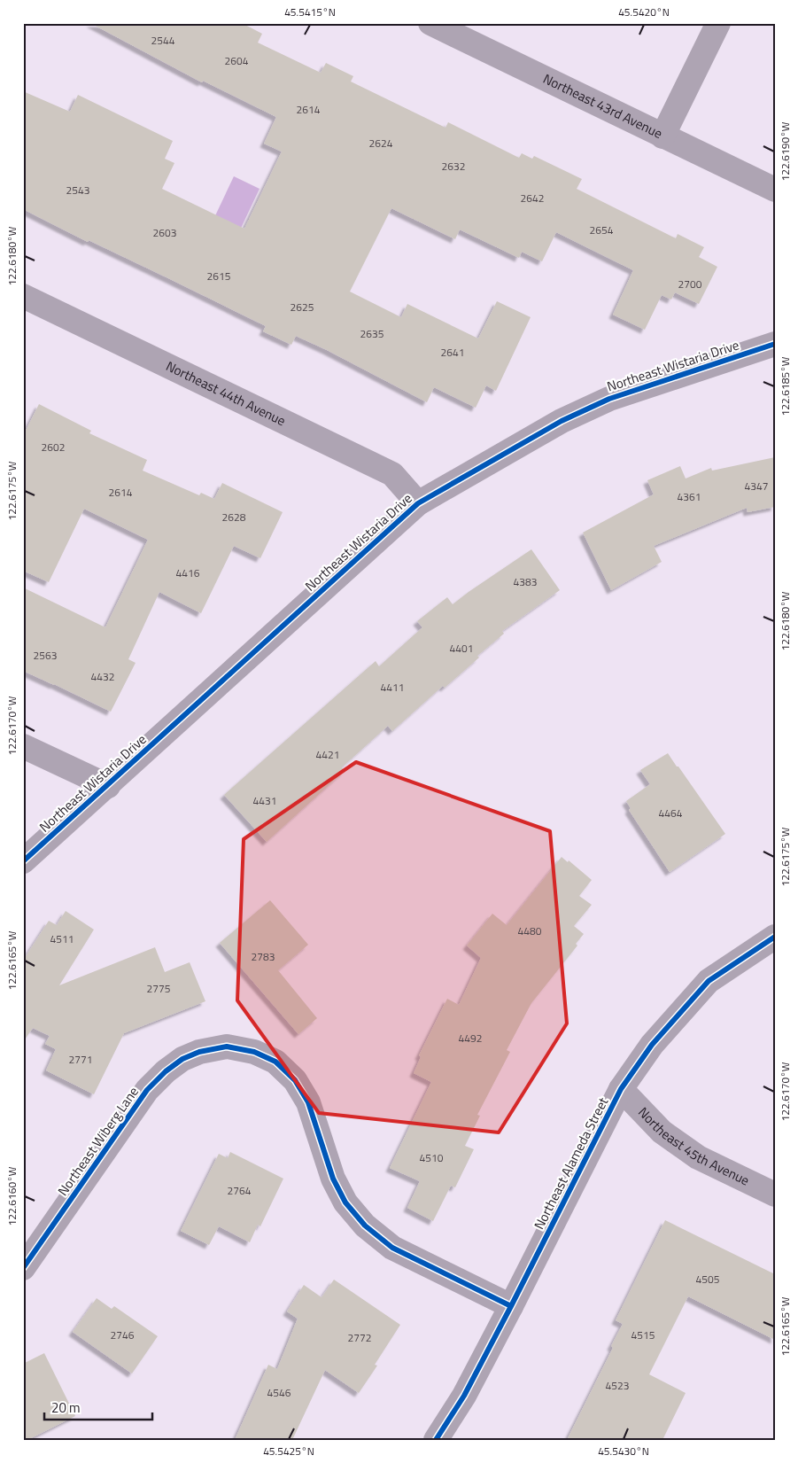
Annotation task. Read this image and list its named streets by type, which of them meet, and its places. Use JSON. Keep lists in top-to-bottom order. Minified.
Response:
{"streets":{"street":["Northeast 43rd Avenue","Northeast Wistaria Drive","Northeast 44th Avenue","Northeast Wiberg Lane","Northeast 45th Avenue","Northeast Alameda Street"]},"crossings":[["Northeast Wistaria Drive","Northeast 44th Avenue"],["Northeast Wiberg Lane","Northeast Alameda Street"],["Northeast 45th Avenue","Northeast Alameda Street"]],"house_numbers":["2544","2604","2614","2624","2632","2543","2642","2654","2603","2615","2700","2625","2635","2641","2602","4347","2614","4361","2628","4416","4383","4401","2563","4432","4411","4421","4431","4464","4480","4511","2783","2775","4492","2771","4510","2764","4505","2746","4515","2772","4523","4546"],"scale_bar":"20 m","coordinates":["45.5415°N","45.5420°N","122.6190°W","122.6180°W","122.6185°W","122.6175°W","122.6170°W","122.6165°W","122.6160°W","45.5425°N","45.5430°N"]}
